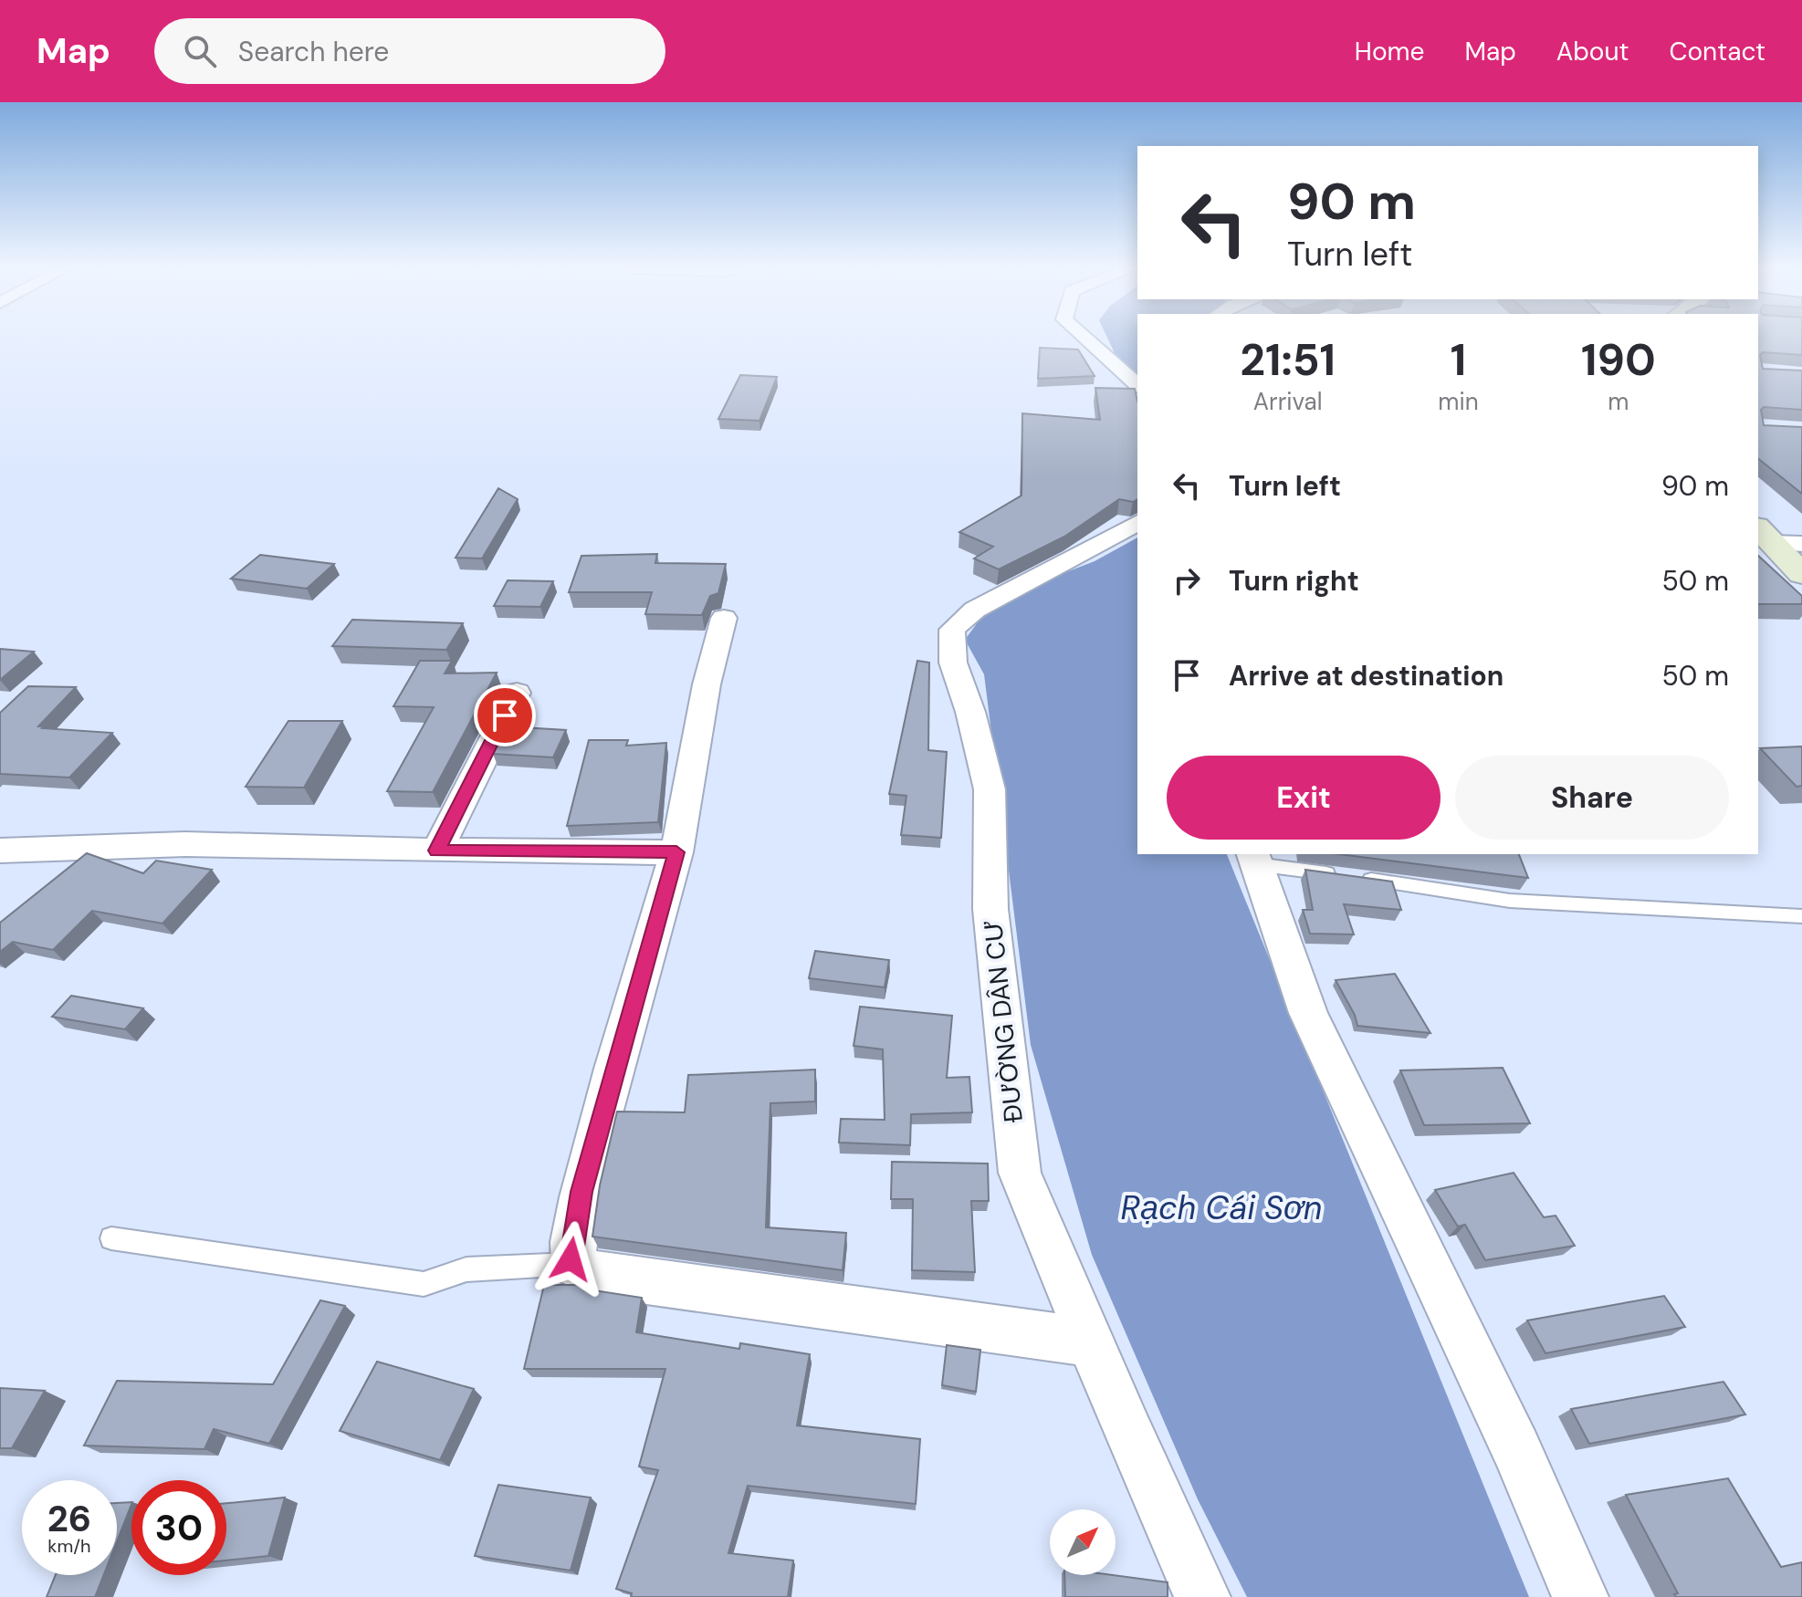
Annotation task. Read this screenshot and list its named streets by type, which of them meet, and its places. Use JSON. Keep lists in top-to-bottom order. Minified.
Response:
{"streets":{"street":["ĐƯỜNG DÂN CƯ"]},"water":["Rạch Cái Sơn"],"north":"top right","page":{"header":"Map","search":"Search here","nav":["Home","Map","About","Contact"],"turn":["90 m","Turn left"],"eta":["21:51","Arrival","1","min","190","m"],"list":[{"name":"Turn left","value":"90 m"},{"name":"Turn right","value":"50 m"},{"name":"Arrive at destination","value":"50 m"}],"buttons":["Exit","Share"],"speed":"26 km/h","limit":"30"}}
